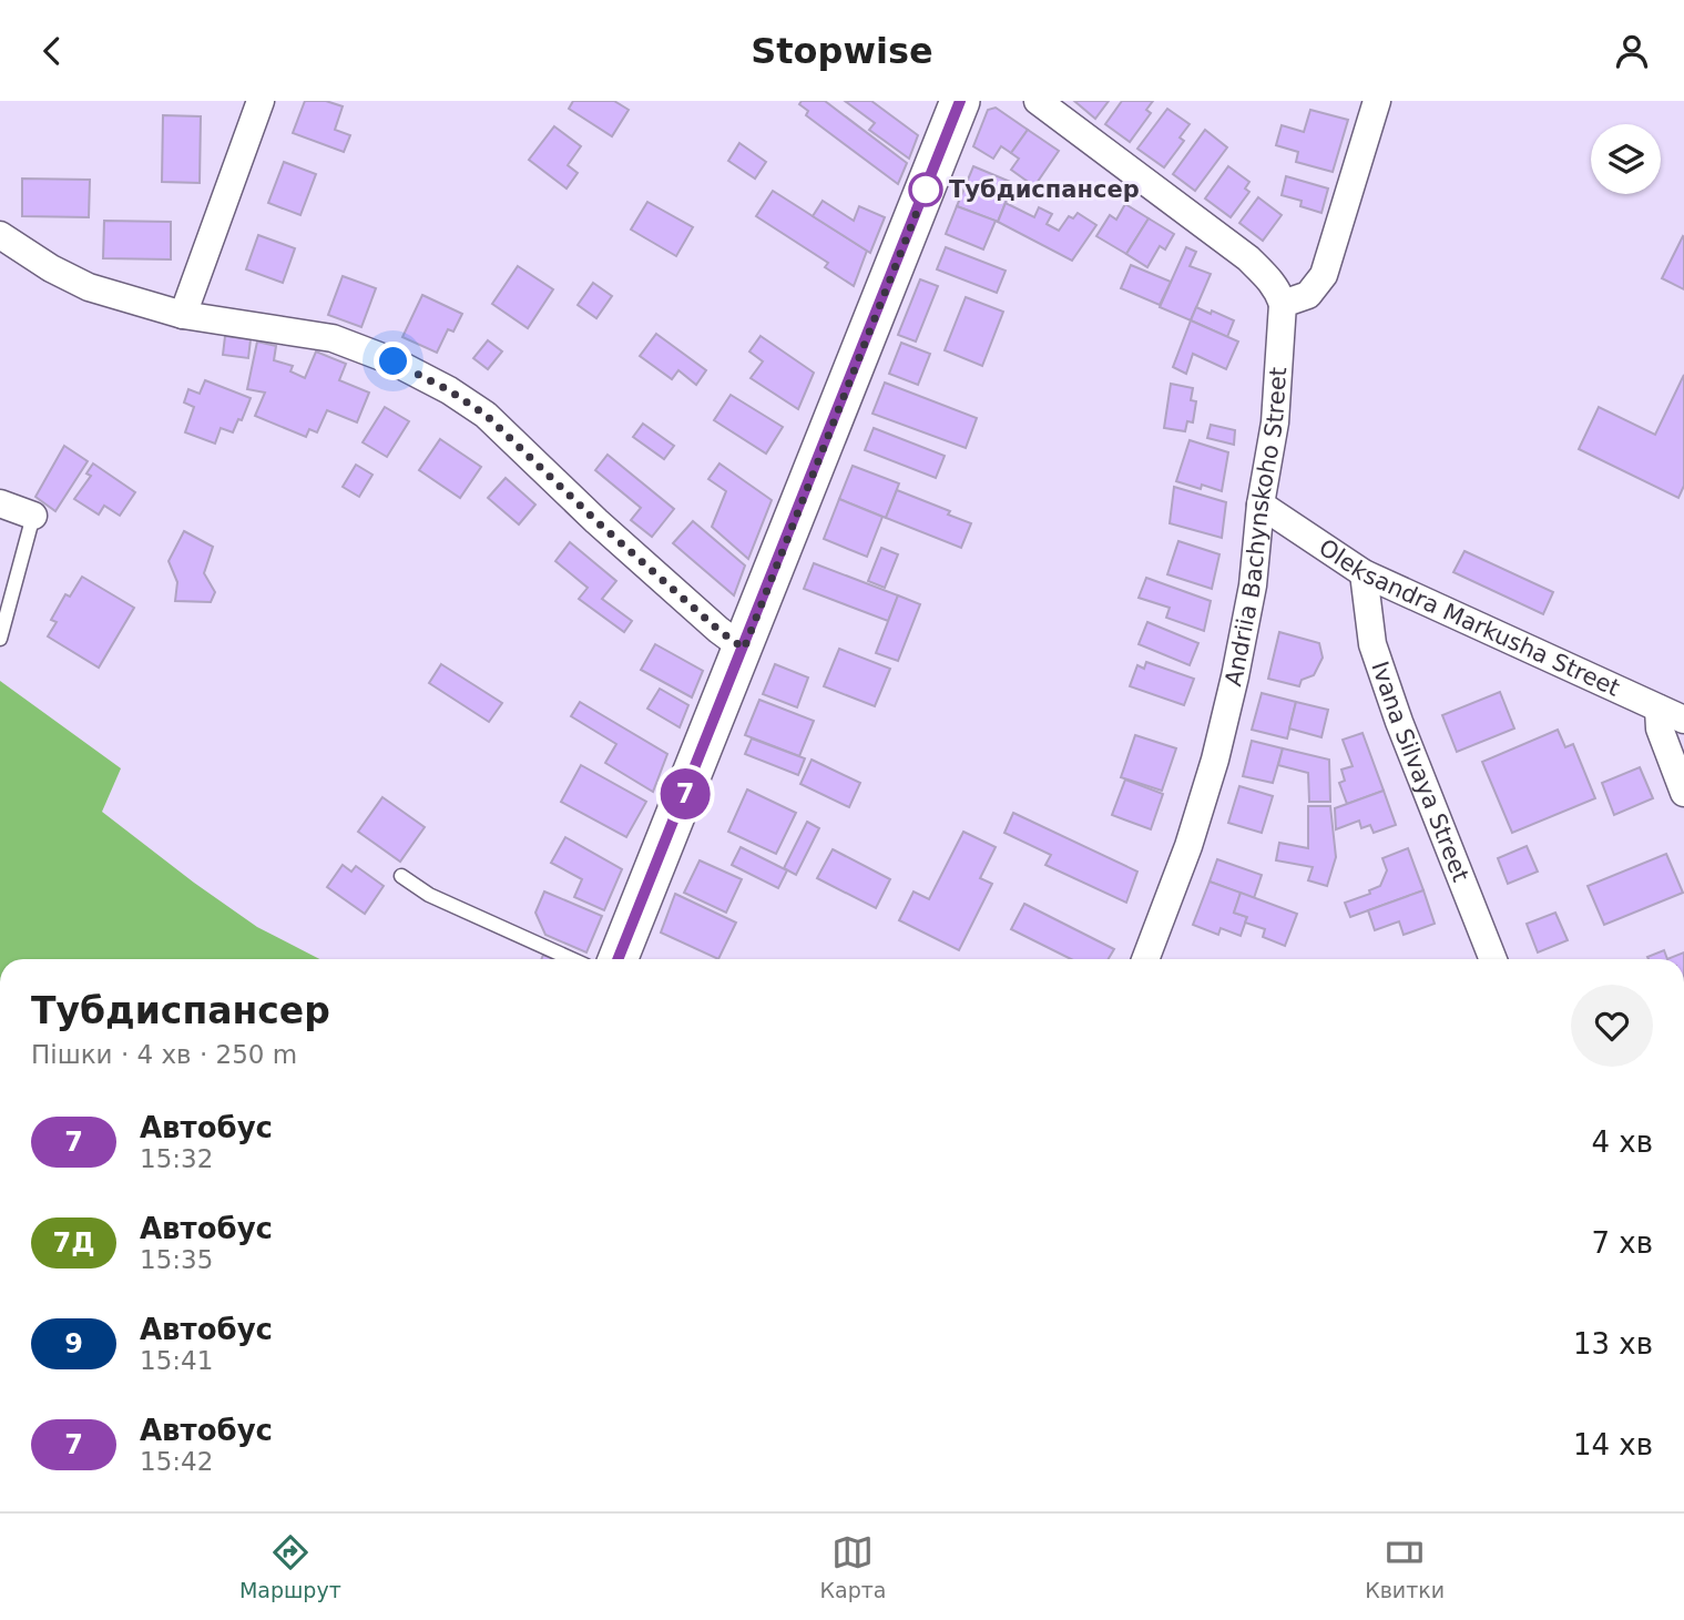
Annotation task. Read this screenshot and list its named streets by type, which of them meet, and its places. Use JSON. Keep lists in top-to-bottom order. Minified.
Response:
{"streets":{"street":["Andriia Bachynskoho Street","Oleksandra Markusha Street","Ivana Silvaya Street"]},"crossings":[["Andriia Bachynskoho Street","Oleksandra Markusha Street"],["Oleksandra Markusha Street","Ivana Silvaya Street"]],"places":["Тубдиспансер"],"lines":["bus line 7"],"page":{"header":"Stopwise","on_map":"7","heading":["Тубдиспансер","Пішки · 4 хв · 250 m"],"list":[{"mark":"7","name":"Автобус","note":"15:32","value":"4 хв"},{"mark":"7Д","name":"Автобус","note":"15:35","value":"7 хв"},{"mark":"9","name":"Автобус","note":"15:41","value":"13 хв"},{"mark":"7","name":"Автобус","note":"15:42","value":"14 хв"}],"tabs":["Маршрут","Карта","Квитки"]}}
